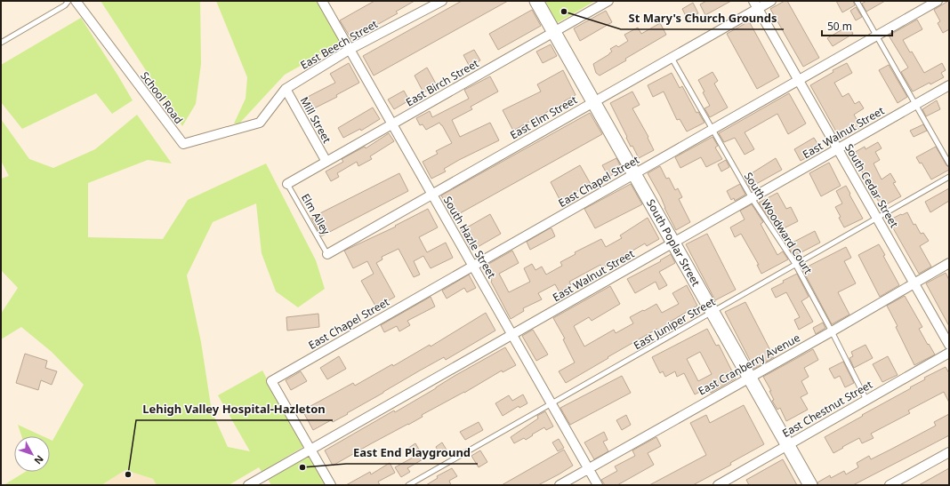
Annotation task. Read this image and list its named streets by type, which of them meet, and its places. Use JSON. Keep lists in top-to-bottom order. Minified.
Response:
{"streets":{"main road":["South Poplar Street"],"street":["East Beech Street","East Birch Street","School Road","East Elm Street","Mill Street","East Walnut Street","East Chapel Street","South Cedar Street","South Hazle Street","East Cranberry Avenue","East Chestnut Street"],"lane":["Elm Alley","South Woodward Court","East Juniper Street"]},"crossings":[["East Beech Street","School Road"],["East Beech Street","Mill Street"],["East Beech Street","South Hazle Street"],["East Birch Street","Mill Street"],["East Birch Street","Elm Alley"],["East Birch Street","South Hazle Street"],["East Birch Street","South Poplar Street"],["East Elm Street","South Cedar Street"],["East Elm Street","Elm Alley"],["East Elm Street","South Woodward Court"],["East Elm Street","South Hazle Street"],["East Elm Street","South Poplar Street"],["East Walnut Street","East Chapel Street"],["East Walnut Street","South Cedar Street"],["East Walnut Street","South Woodward Court"],["East Walnut Street","South Hazle Street"],["East Walnut Street","South Poplar Street"],["East Chapel Street","South Cedar Street"],["East Chapel Street","South Woodward Court"],["East Chapel Street","South Hazle Street"],["East Chapel Street","South Poplar Street"],["South Cedar Street","East Juniper Street"],["South Cedar Street","East Cranberry Avenue"],["South Woodward Court","East Juniper Street"],["South Woodward Court","East Cranberry Avenue"],["South Woodward Court","East Chestnut Street"],["South Hazle Street","East Juniper Street"],["South Hazle Street","East Cranberry Avenue"],["South Poplar Street","East Juniper Street"],["South Poplar Street","East Cranberry Avenue"],["South Poplar Street","East Chestnut Street"]],"places":["St Mary's Church Grounds","East End Playground","Lehigh Valley Hospital-Hazleton"],"scale_bar":"50 m","north":"bottom right"}
